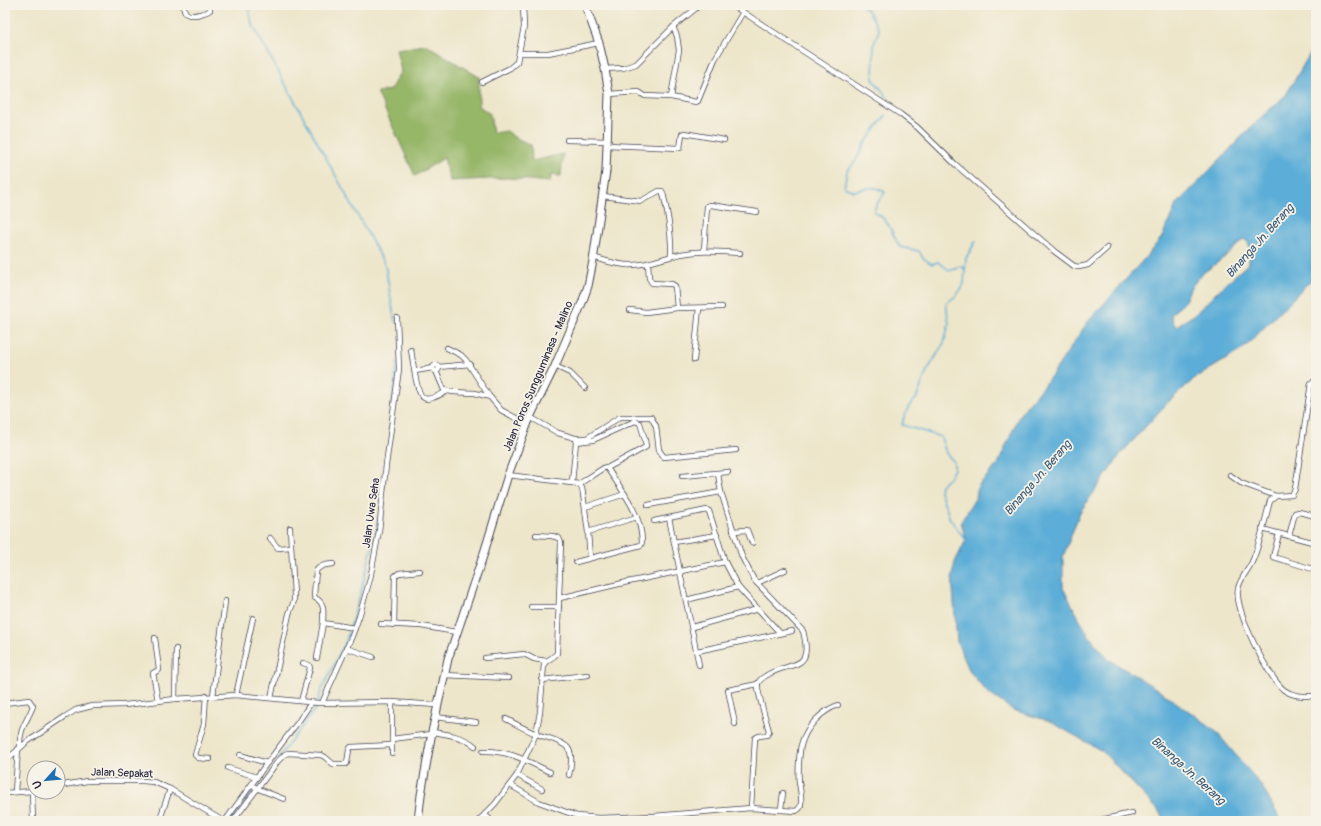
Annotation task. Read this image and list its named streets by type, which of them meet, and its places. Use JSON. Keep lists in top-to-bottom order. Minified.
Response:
{"streets":{"main road":["Jalan Poros Sungguminasa - Malino"],"street":["Jalan Uwa Seha","Jalan Sepakat"]},"water":["Binanga Jn. Berang"],"north":"bottom left"}
